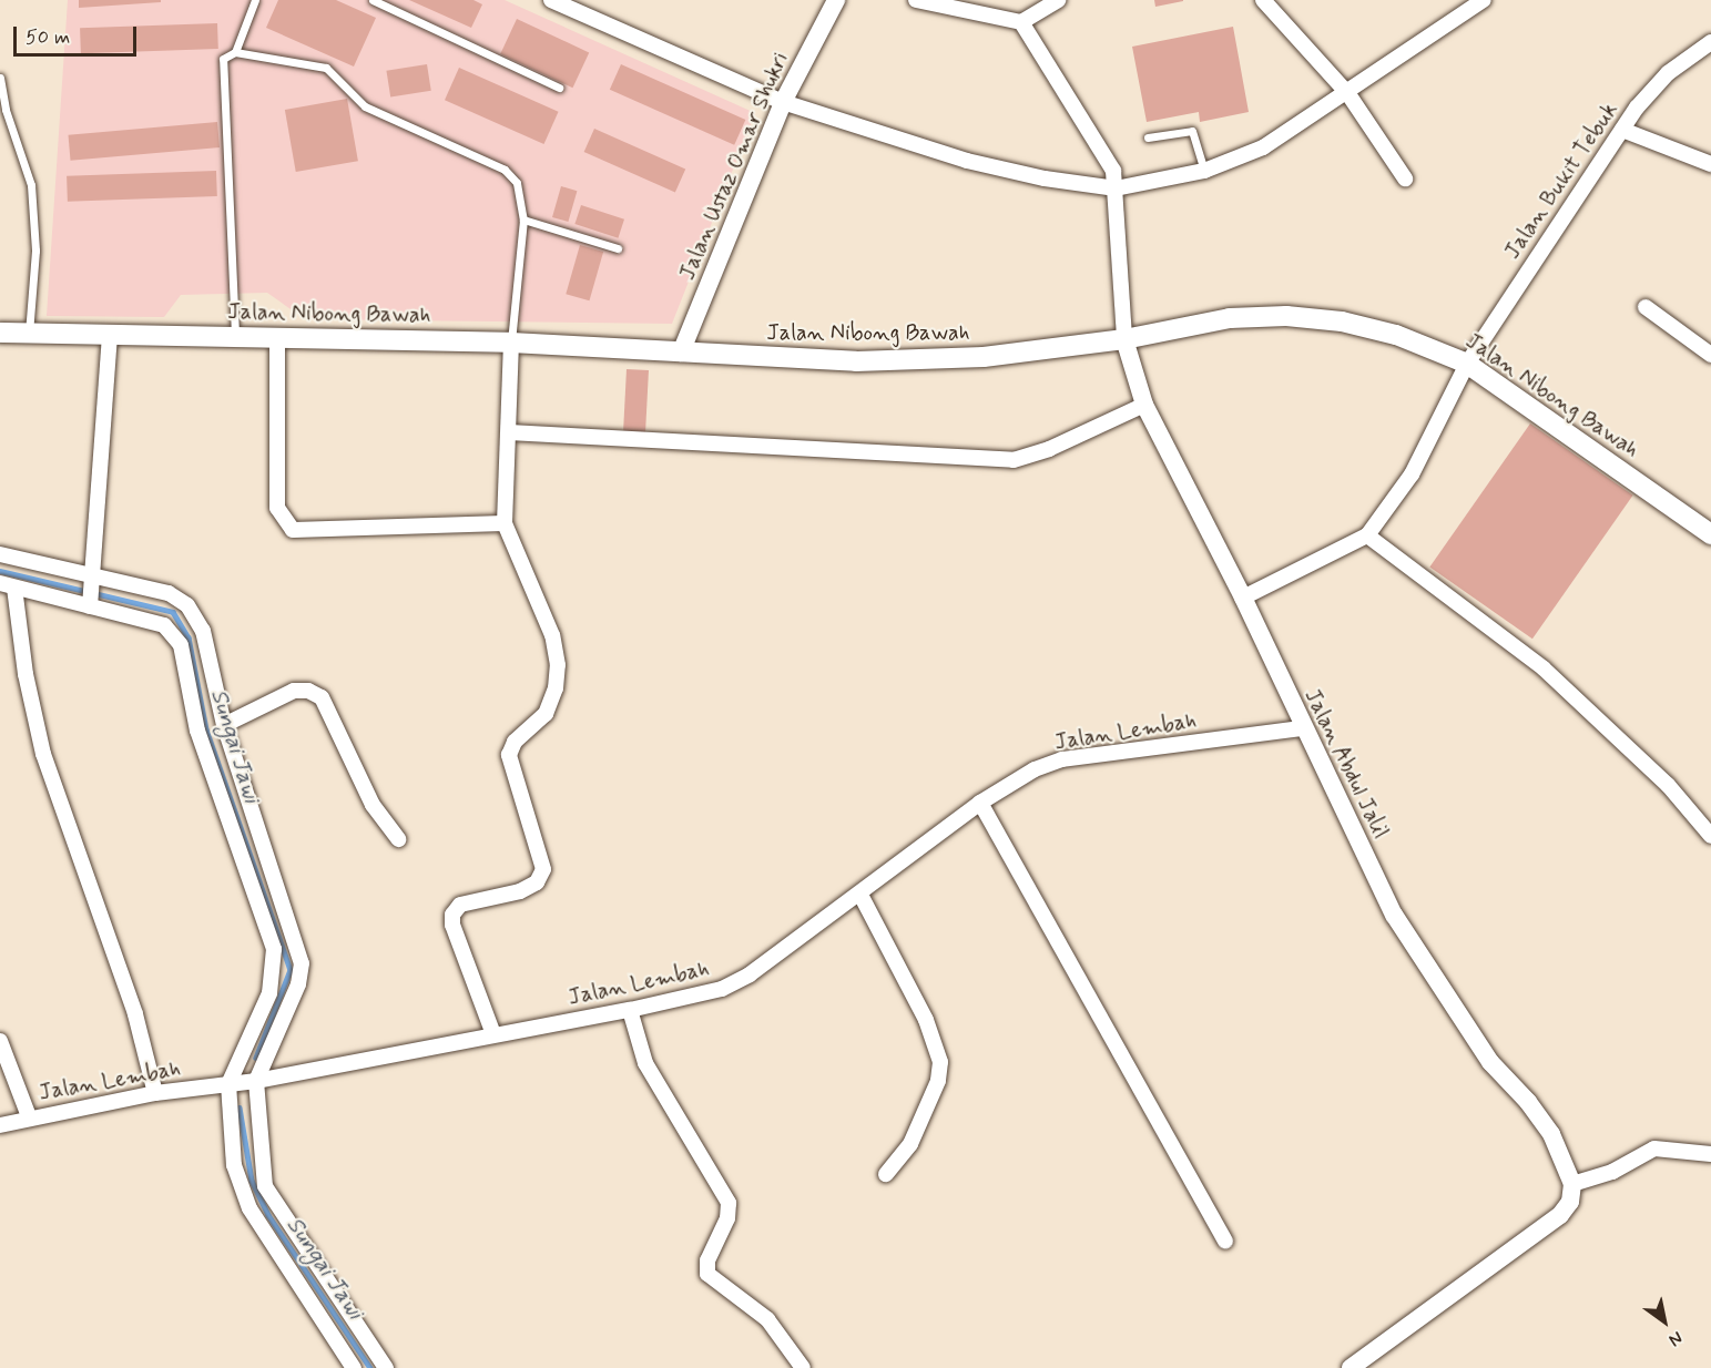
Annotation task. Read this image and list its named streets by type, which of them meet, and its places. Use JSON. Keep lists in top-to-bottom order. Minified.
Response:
{"streets":{"main road":["Jalan Nibong Bawah"],"street":["Jalan Ustaz Omar Shukri","Jalan Bukit Tebuk","Jalan Lembah","Jalan Abdul Jalil"]},"crossings":[["Jalan Ustaz Omar Shukri","Jalan Nibong Bawah"],["Jalan Bukit Tebuk","Jalan Nibong Bawah"],["Jalan Nibong Bawah","Jalan Abdul Jalil"],["Jalan Lembah","Jalan Abdul Jalil"]],"water":["Sungai Jawi"],"scale_bar":"50 m","north":"bottom right"}
